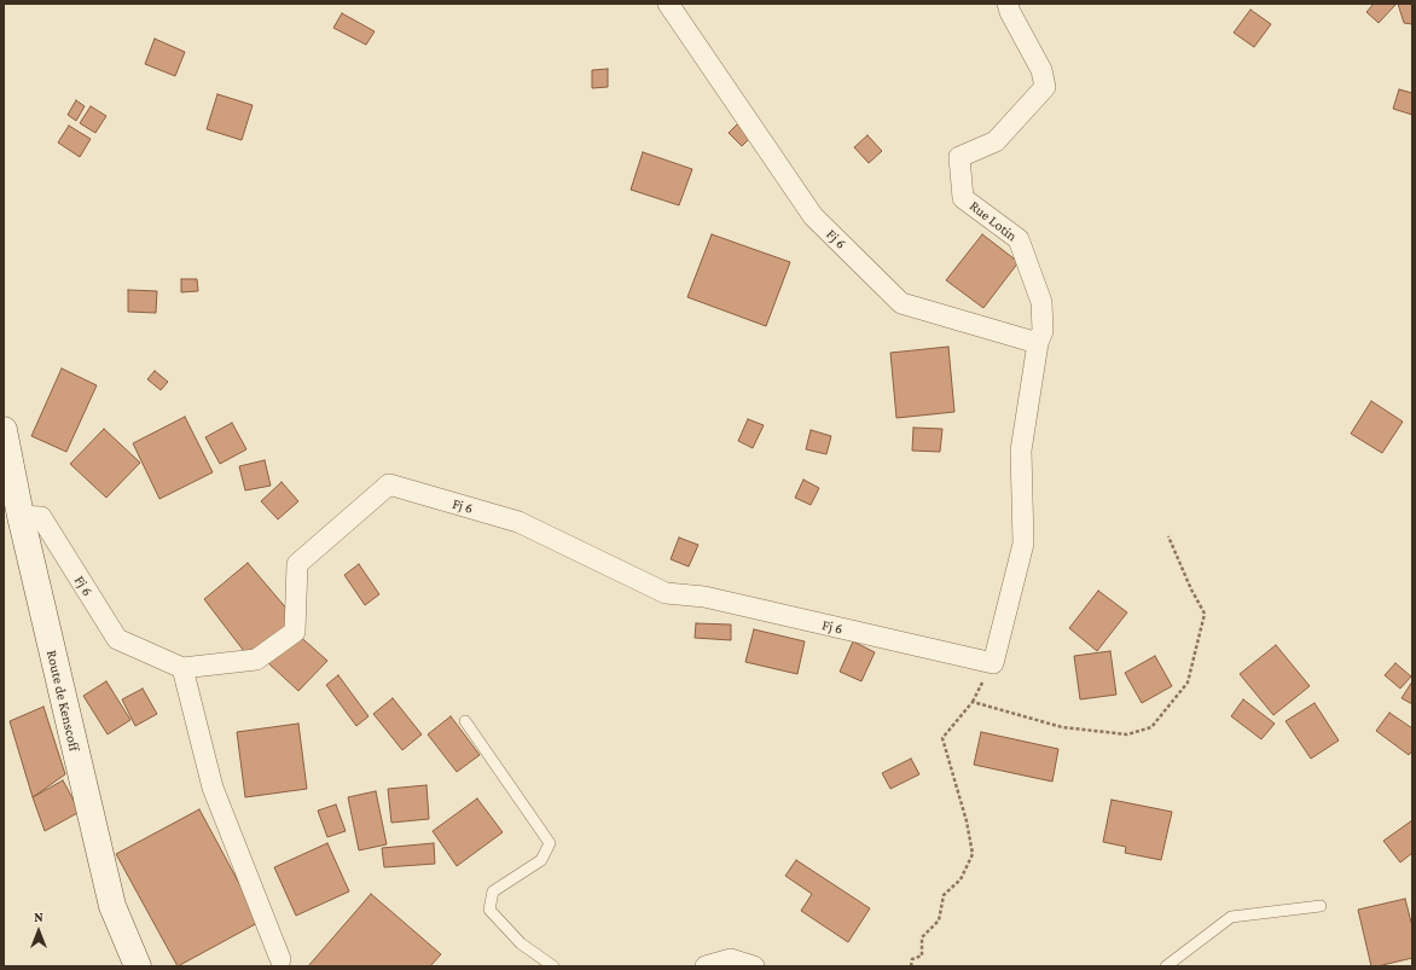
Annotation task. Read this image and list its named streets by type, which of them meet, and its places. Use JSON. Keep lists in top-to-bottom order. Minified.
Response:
{"streets":{"main road":["Route de Kenscoff"],"street":["Rue Lotin","Fj 6"]},"crossings":[["Rue Lotin","Fj 6"],["Fj 6","Route de Kenscoff"]],"north":"top"}
